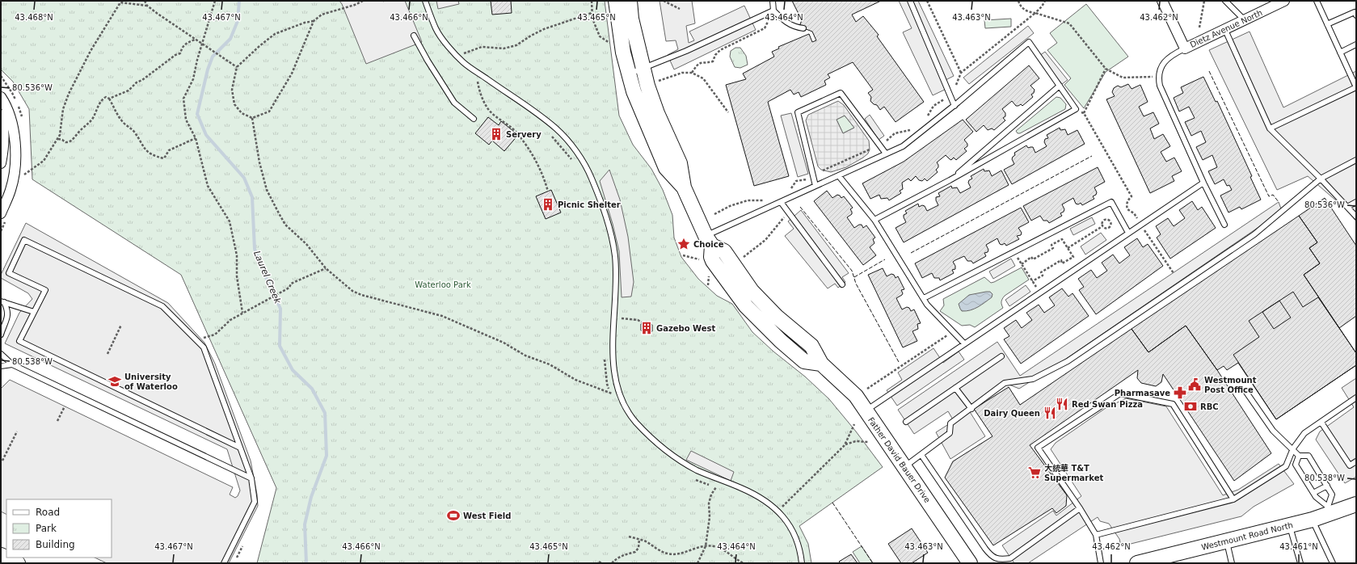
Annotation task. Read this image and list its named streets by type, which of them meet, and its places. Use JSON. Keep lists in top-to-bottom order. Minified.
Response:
{"streets":{"street":["Dietz Avenue North","Father David Bauer Drive","Westmount Road North"]},"water":["Laurel Creek"],"parks":["Waterloo Park"],"places":{"building":["Servery","Picnic Shelter","Gazebo West"],"place":["Choice"],"school or university":["University of Waterloo"],"public building":["Westmount Post Office"],"pharmacy":["Pharmasave"],"restaurant":["Red Swan Pizza","Dairy Queen"],"bank":["RBC"],"supermarket":["大統華 T&T Supermarket"],"sports":["West Field"]},"legend":["Road","Park","Building"],"coordinates":["43.468°N","43.467°N","43.466°N","43.465°N","43.464°N","43.463°N","43.462°N","80.536°W","80.538°W","43.461°N"]}
